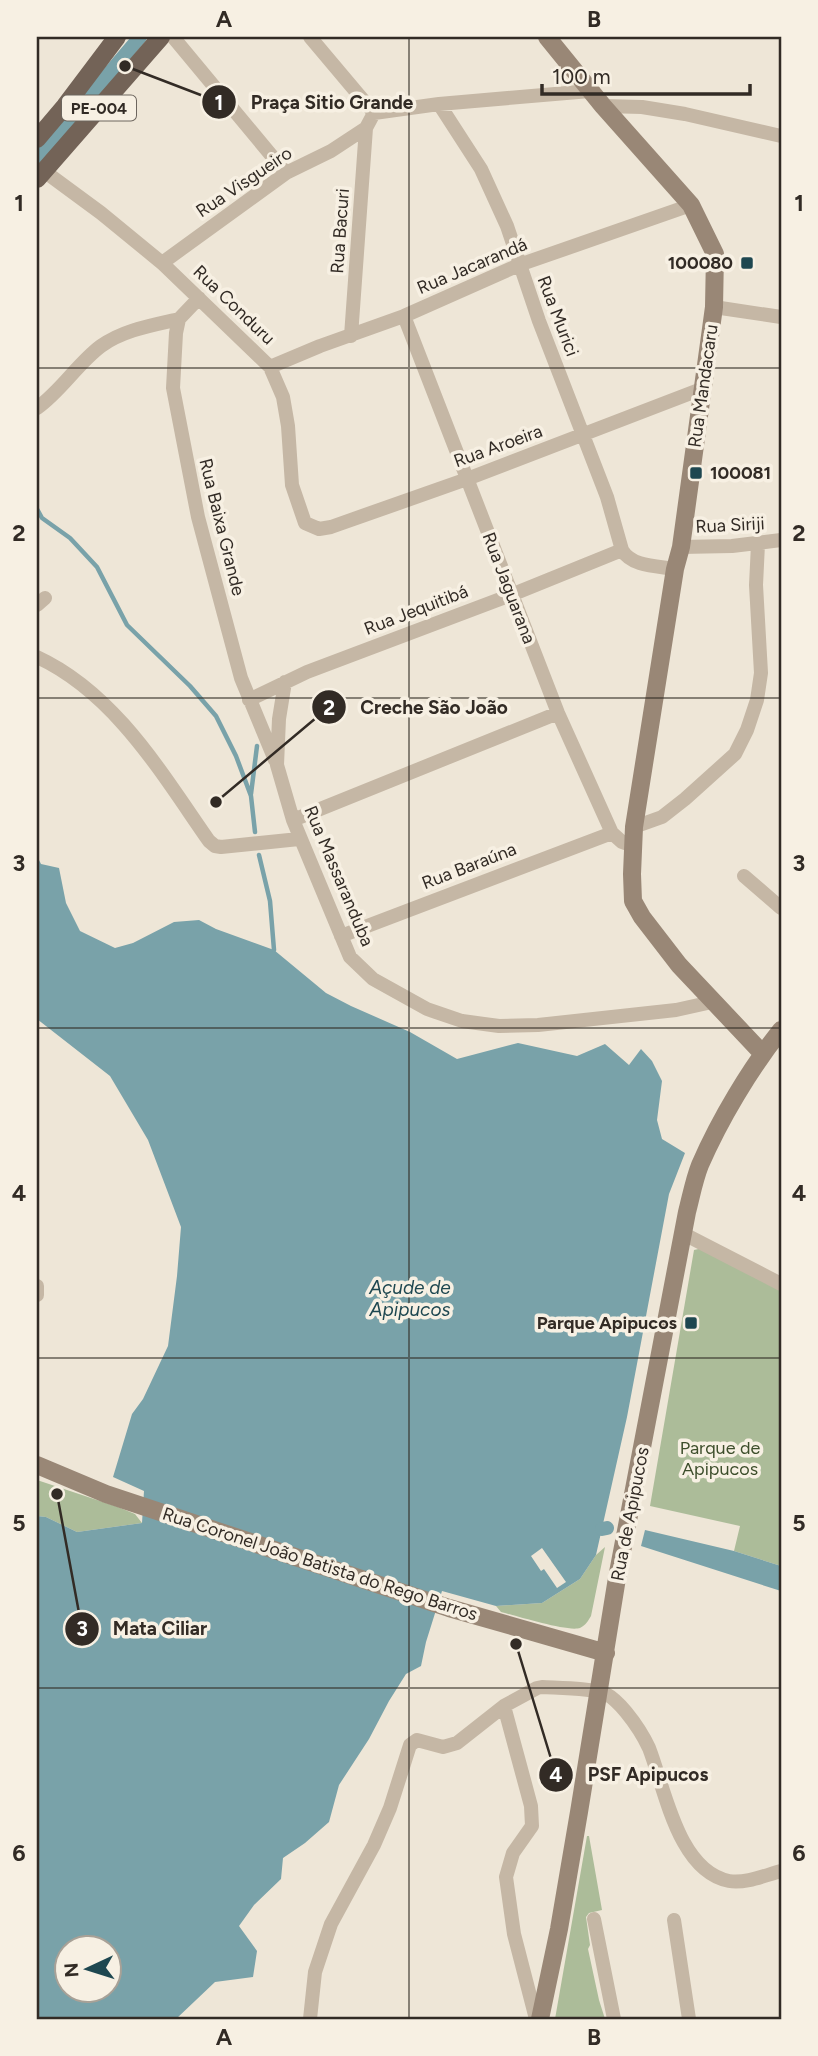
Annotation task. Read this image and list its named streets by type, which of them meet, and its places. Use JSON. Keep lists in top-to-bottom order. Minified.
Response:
{"streets":{"main road":["PE-004"],"street":["Rua Visgueiro","Rua Bacuri","Rua Jacarandá","Rua Conduru","Rua Murici","Rua Mandacaru","Rua Aroeira","Rua Siriji","Rua Baixa Grande","Rua Jaguarana","Rua Jequitibá","Rua Baraúna","Rua Massaranduba","Rua de Apipucos","Rua Coronel João Batista do Rego Barros"]},"crossings":[["PE-004","Rua Conduru"],["Rua Visgueiro","Rua Bacuri"],["Rua Visgueiro","Rua Conduru"],["Rua Bacuri","Rua Jacarandá"],["Rua Jacarandá","Rua Conduru"],["Rua Jacarandá","Rua Murici"],["Rua Jacarandá","Rua Mandacaru"],["Rua Jacarandá","Rua Jaguarana"],["Rua Conduru","Rua Aroeira"],["Rua Murici","Rua Aroeira"],["Rua Murici","Rua Jequitibá"],["Rua Mandacaru","Rua Aroeira"],["Rua Mandacaru","Rua Siriji"],["Rua Mandacaru","Rua Massaranduba"],["Rua Aroeira","Rua Jaguarana"],["Rua Baixa Grande","Rua Jequitibá"],["Rua Baixa Grande","Rua Massaranduba"],["Rua Jaguarana","Rua Jequitibá"],["Rua Jaguarana","Rua Baraúna"],["Rua Jequitibá","Rua Massaranduba"],["Rua Baraúna","Rua Massaranduba"],["Rua de Apipucos","Rua Coronel João Batista do Rego Barros"]],"water":["Açude de Apipucos"],"parks":["Parque de Apipucos"],"places":{"other":["Praça Sitio Grande","Creche São João","Mata Ciliar","PSF Apipucos"],"transit":["100080","100081","Parque Apipucos"]},"scale_bar":"100 m","north":"left","grid":{"columns":["A","B"],"rows":["1","2","3","4","5","6"]}}
